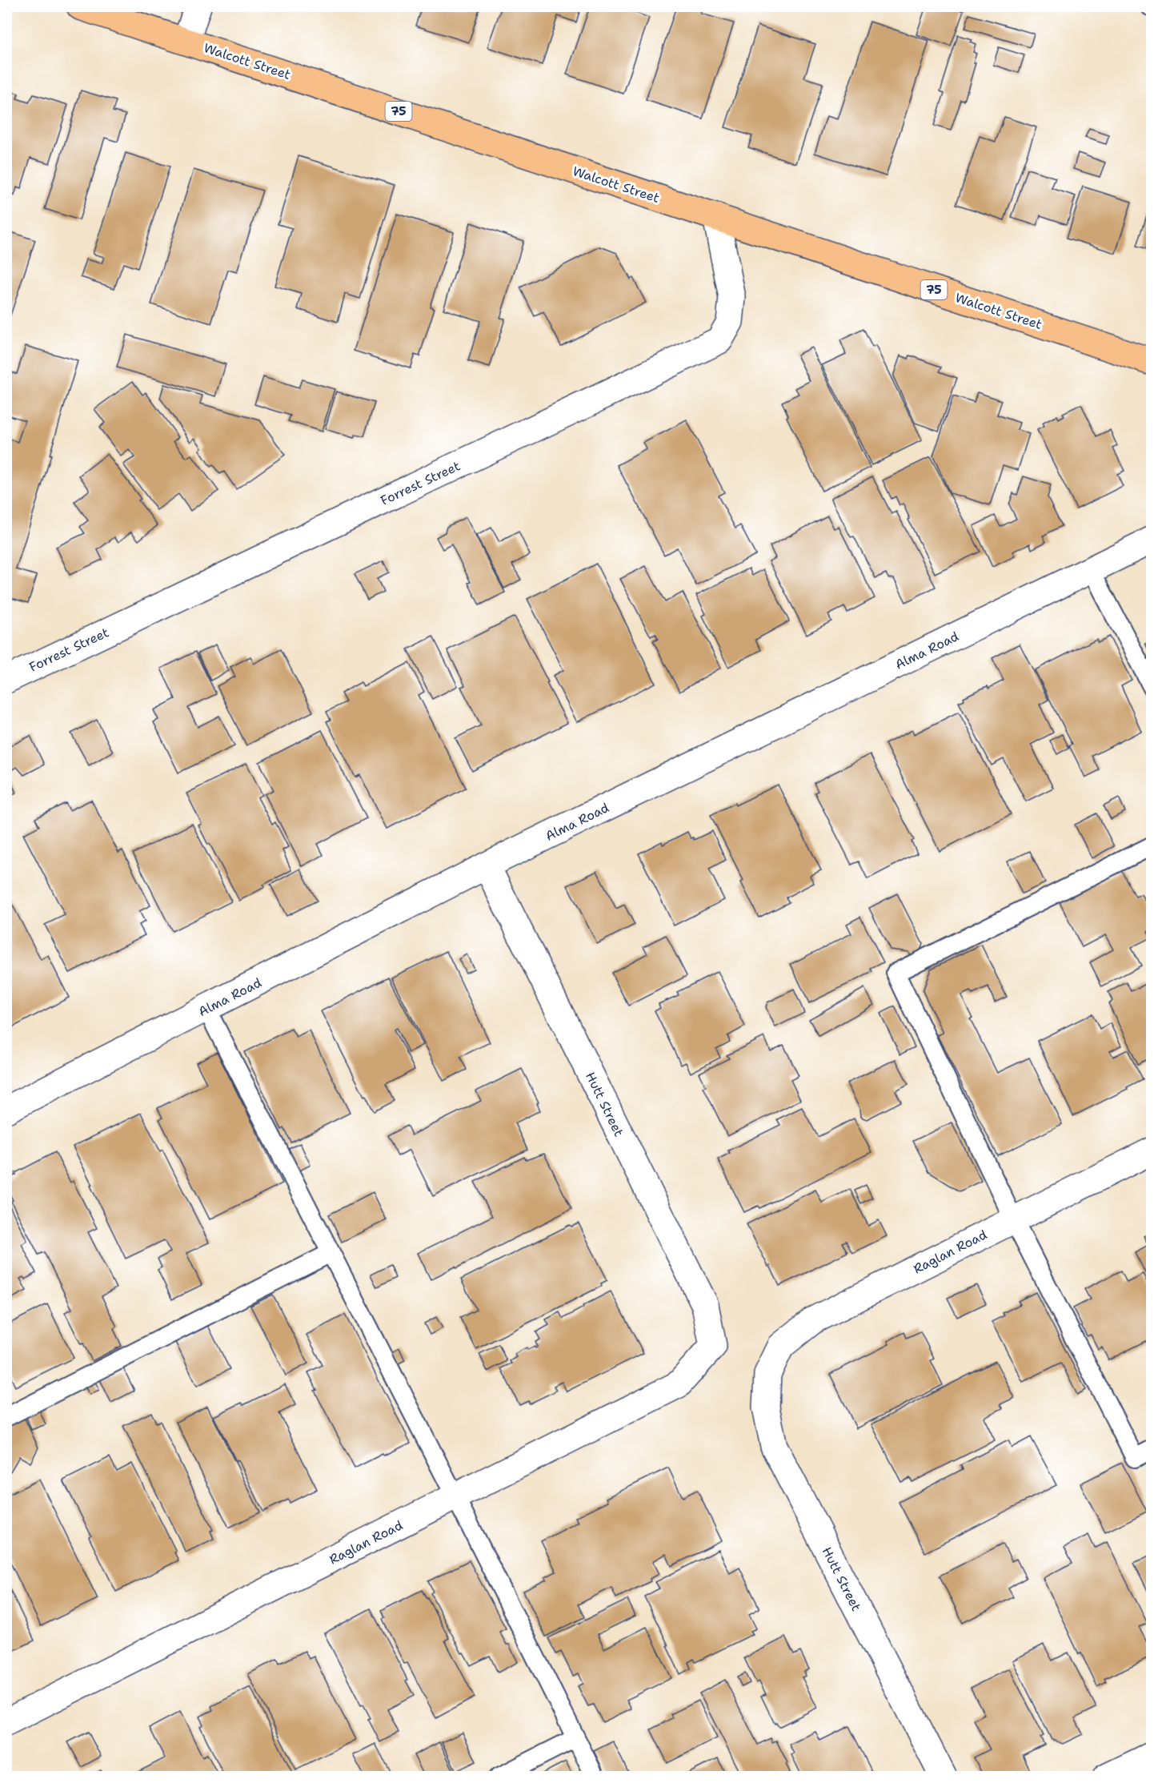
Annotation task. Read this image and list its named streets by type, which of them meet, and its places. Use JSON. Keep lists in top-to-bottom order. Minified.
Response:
{"streets":{"main road":["Walcott Street","75"],"street":["Forrest Street","Alma Road","Hutt Street","Raglan Road"]},"crossings":[["Walcott Street","Forrest Street"],["Alma Road","Hutt Street"],["Hutt Street","Raglan Road"]]}
